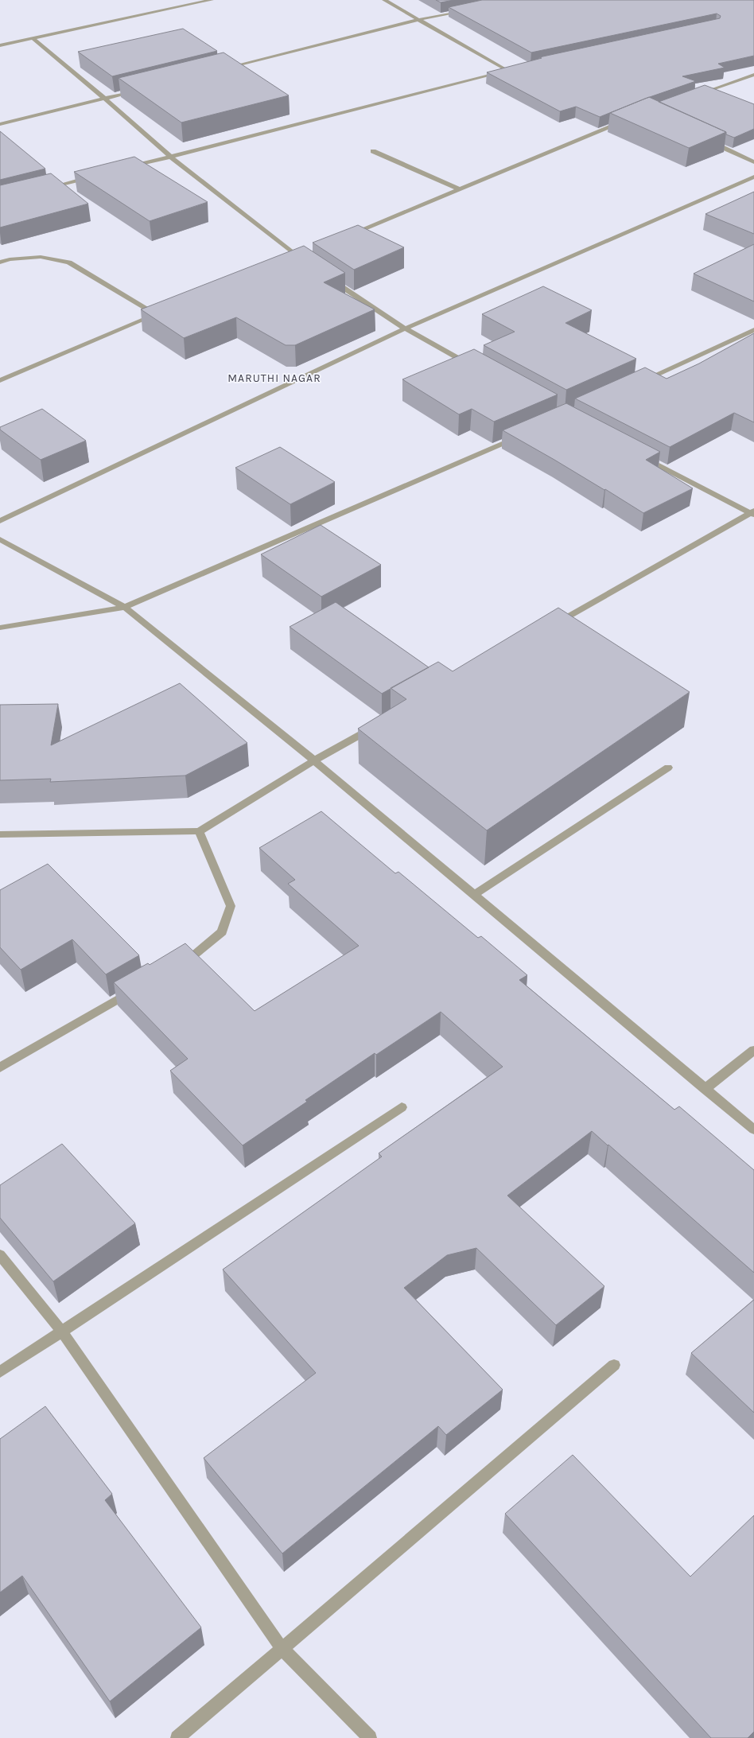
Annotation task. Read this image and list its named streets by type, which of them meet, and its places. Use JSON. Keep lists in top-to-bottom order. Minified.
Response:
{"districts":["MARUTHI NAGAR"]}
